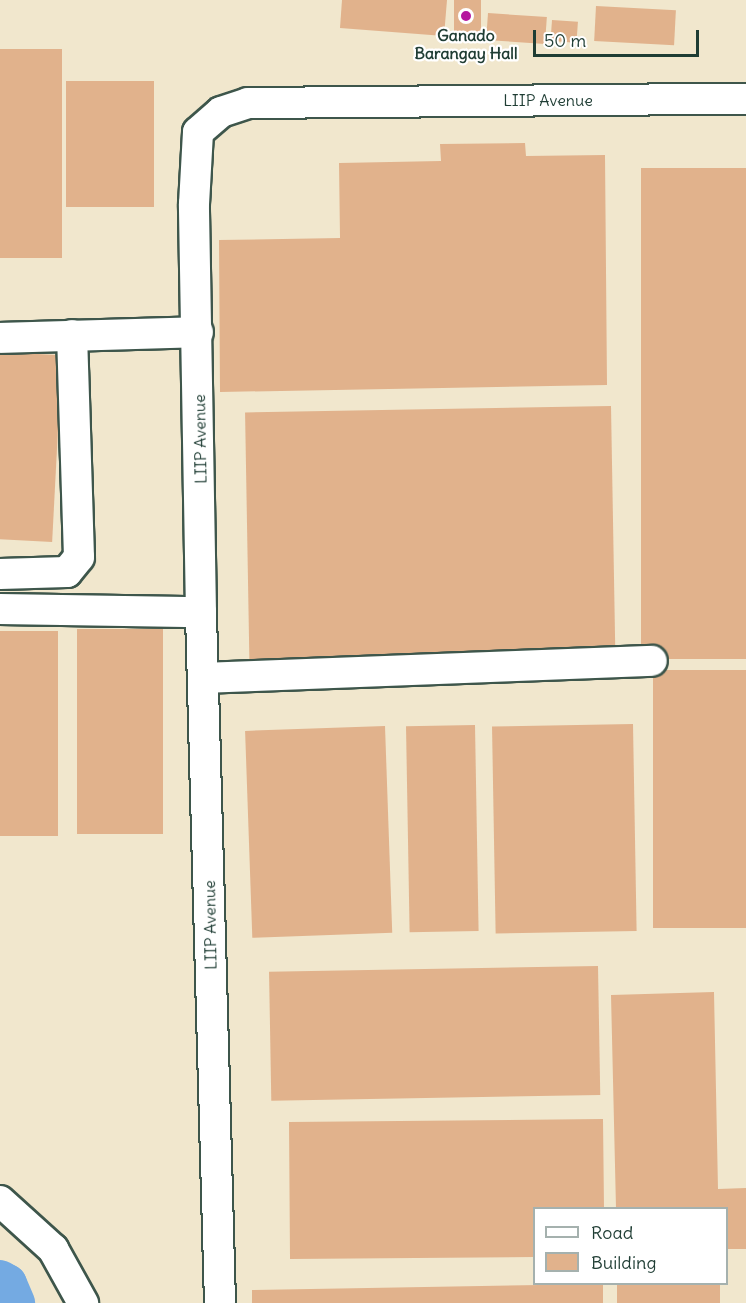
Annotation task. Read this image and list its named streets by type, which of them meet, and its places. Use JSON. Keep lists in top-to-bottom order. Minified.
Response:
{"streets":{"street":["LIIP Avenue"]},"places":["Ganado Barangay Hall"],"legend":["Road","Building"],"scale_bar":"50 m"}
